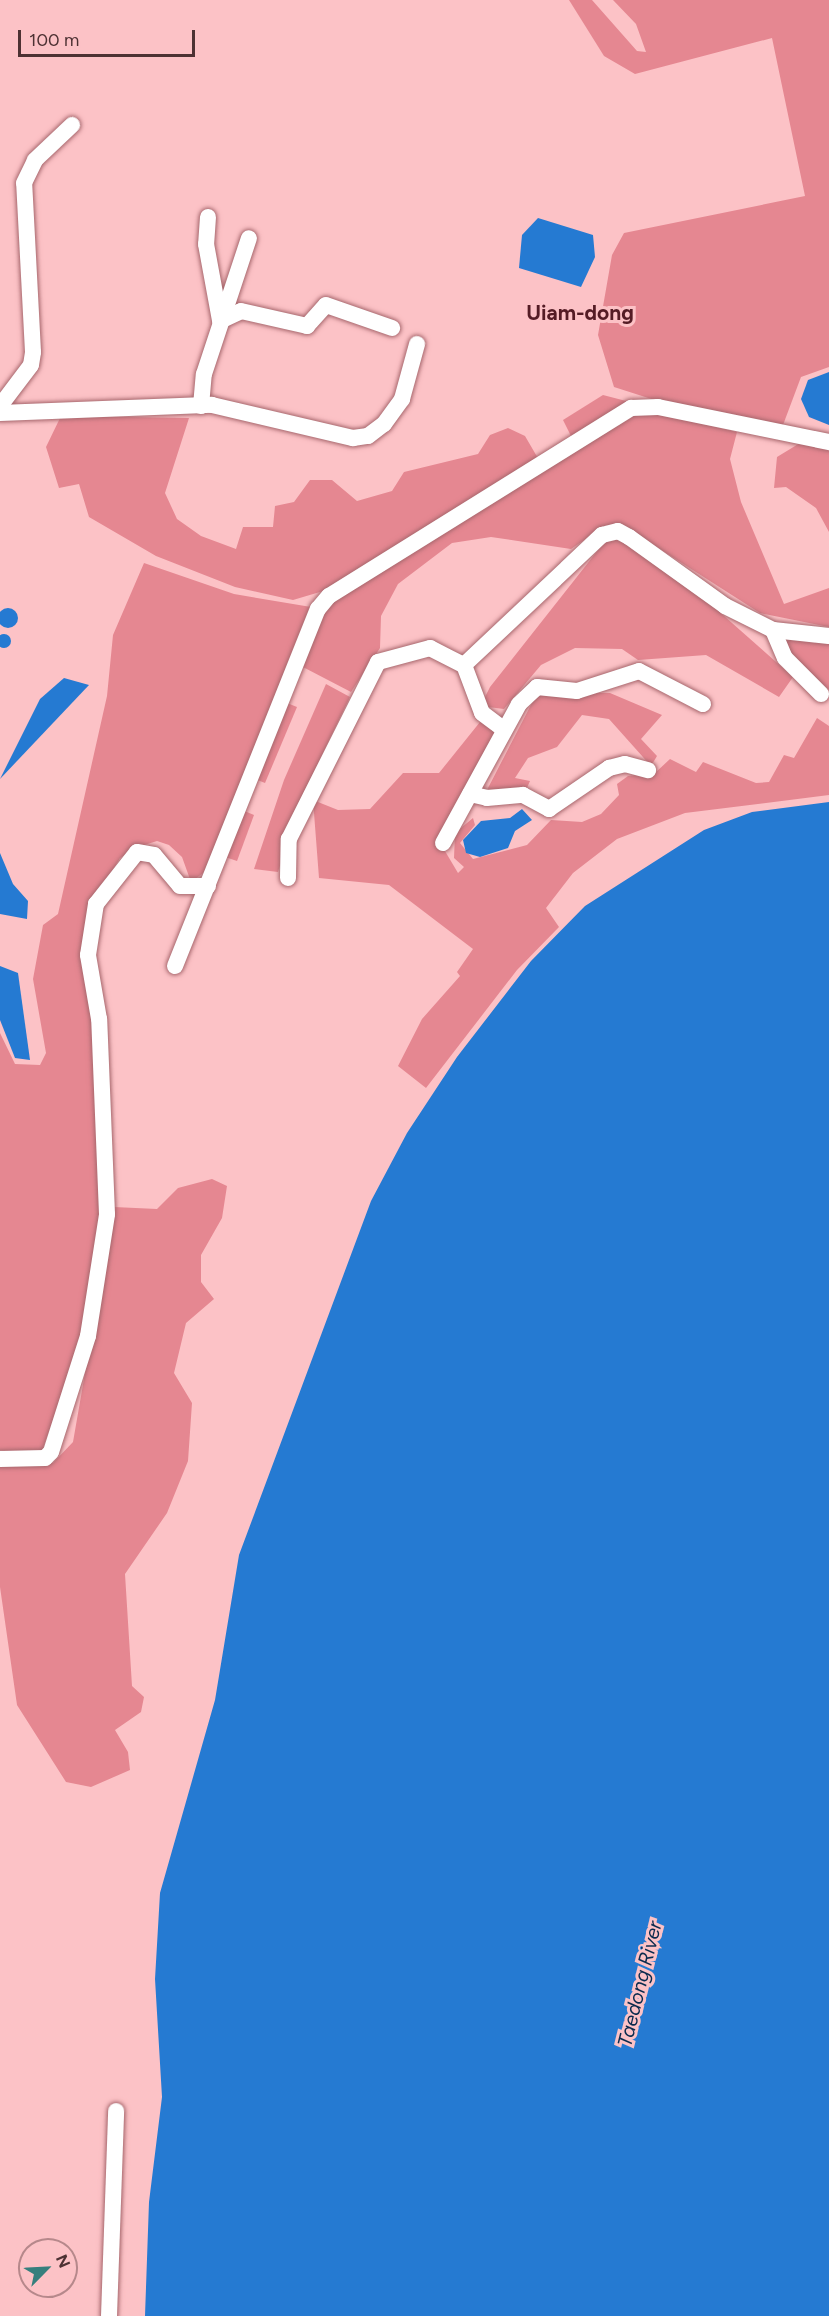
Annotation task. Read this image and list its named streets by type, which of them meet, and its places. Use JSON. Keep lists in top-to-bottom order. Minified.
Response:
{"districts":["Uiam-dong"],"water":["Taedong River"],"scale_bar":"100 m","north":"top right"}
